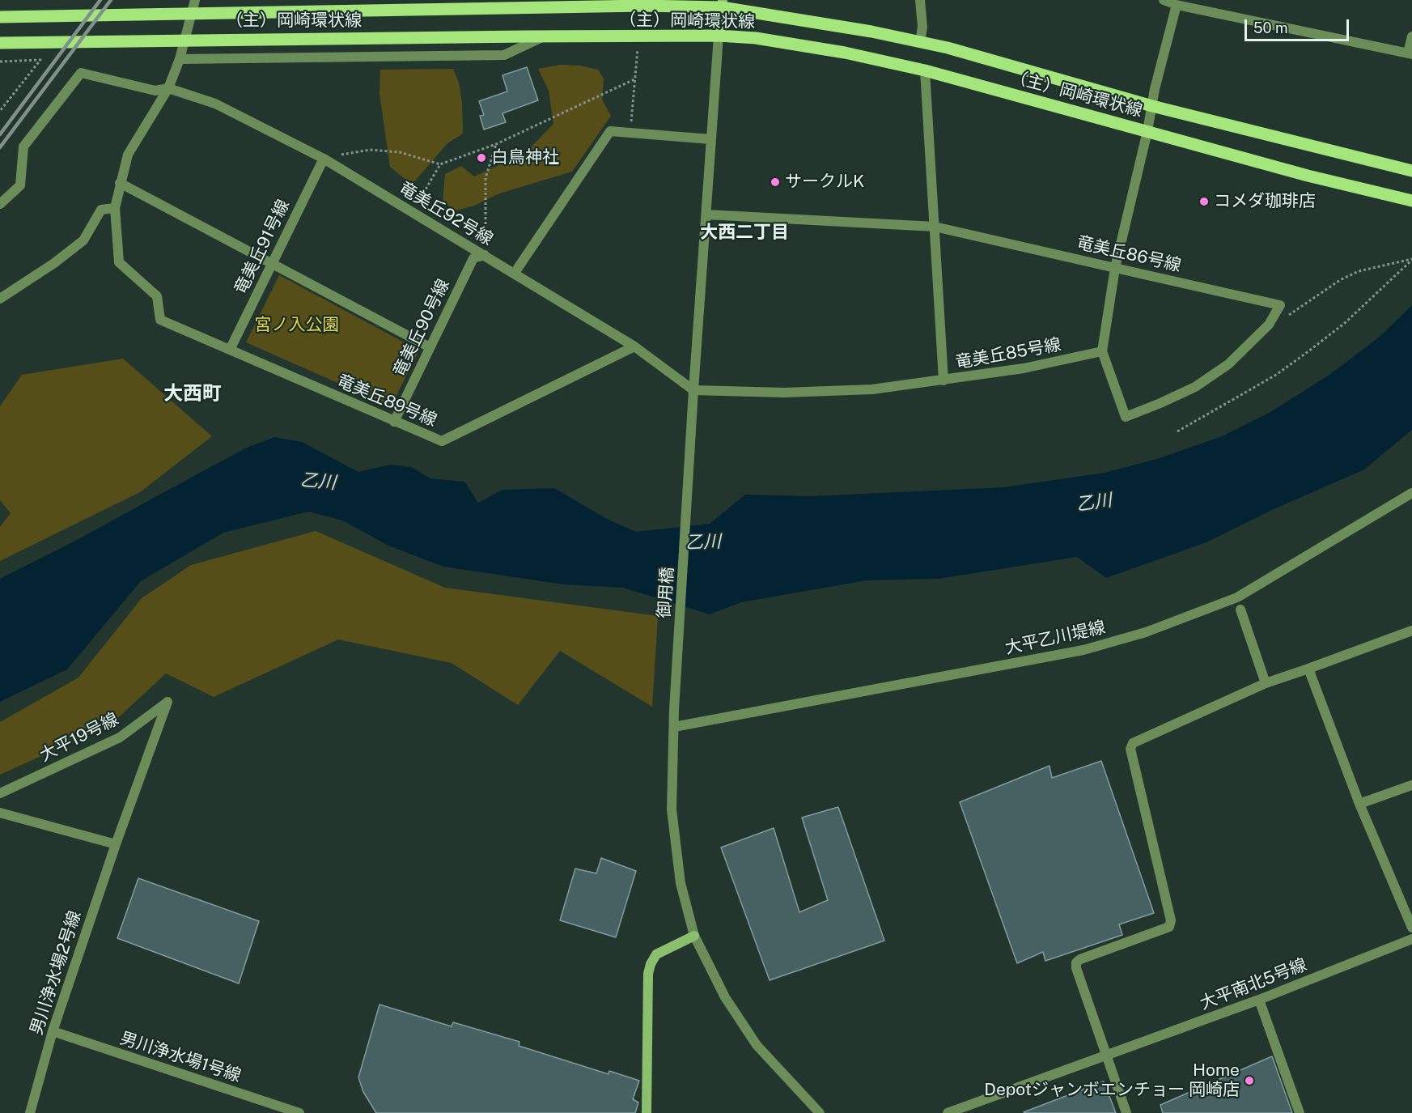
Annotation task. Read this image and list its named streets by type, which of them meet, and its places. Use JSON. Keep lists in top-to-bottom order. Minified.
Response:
{"streets":{"main road":["（主）岡崎環状線"],"street":["竜美丘92号線","竜美丘91号線","竜美丘86号線","竜美丘90号線","竜美丘85号線","竜美丘89号線","御用橋","大平乙川堤線","大平19号線","男川浄水場2号線","大平南北5号線","男川浄水場1号線"]},"crossings":[["（主）岡崎環状線","御用橋"],["竜美丘92号線","竜美丘91号線"],["竜美丘92号線","竜美丘90号線"],["竜美丘92号線","竜美丘85号線"],["竜美丘92号線","竜美丘89号線"],["竜美丘92号線","御用橋"],["竜美丘91号線","竜美丘89号線"],["竜美丘86号線","竜美丘85号線"],["竜美丘86号線","御用橋"],["竜美丘90号線","竜美丘89号線"],["竜美丘85号線","御用橋"],["御用橋","大平乙川堤線"],["大平19号線","男川浄水場2号線"],["男川浄水場2号線","男川浄水場1号線"]],"districts":["大西二丁目","大西町"],"water":["乙川"],"parks":["宮ノ入公園"],"places":["白鳥神社","サークルK","コメダ珈琲店","Home Depotジャンボエンチョー 岡崎店"],"scale_bar":"50 m"}
